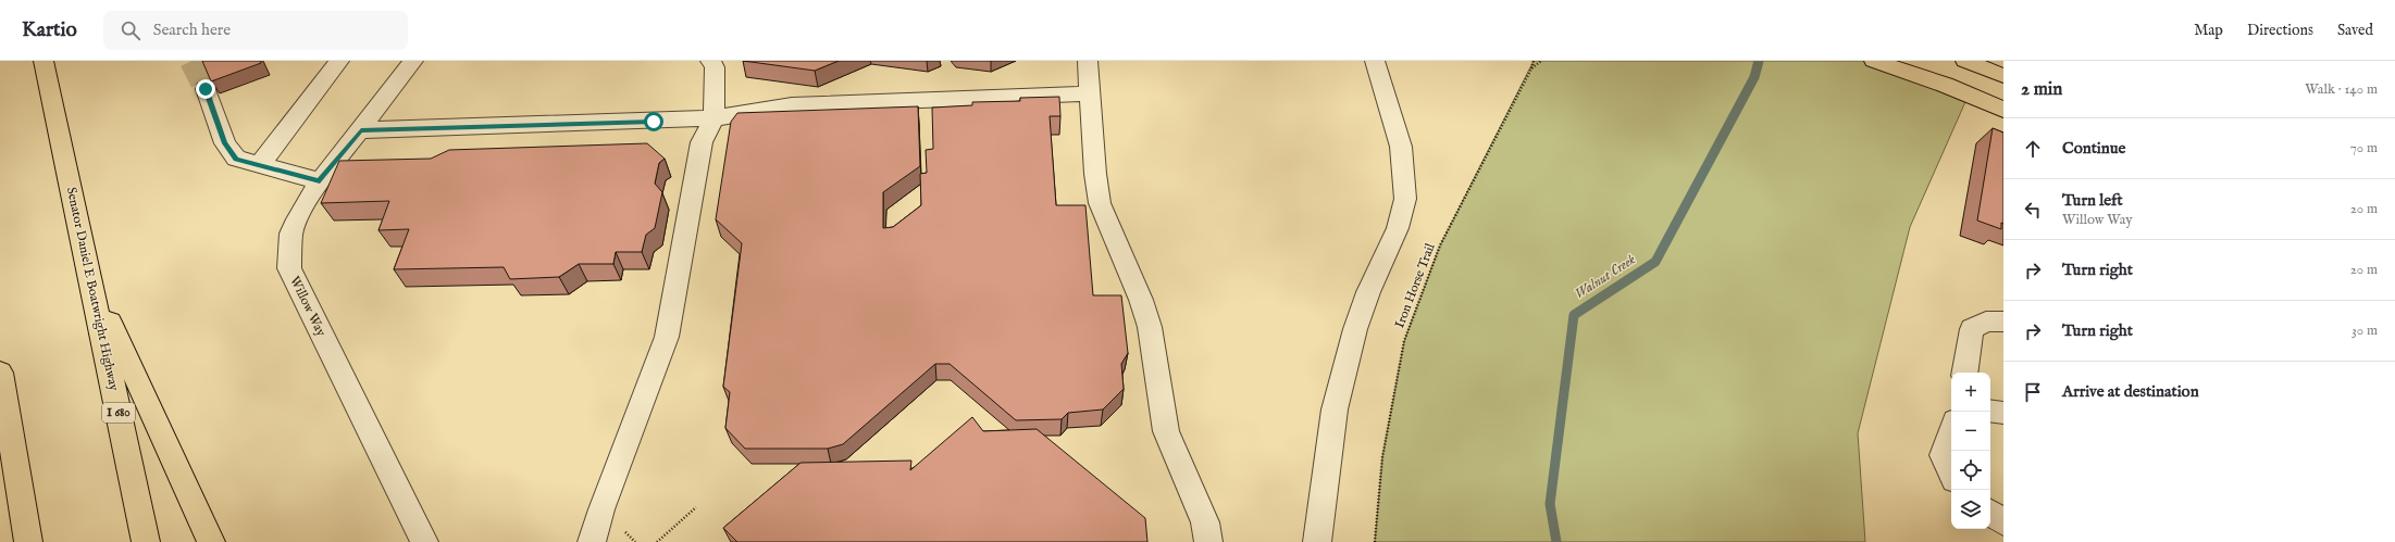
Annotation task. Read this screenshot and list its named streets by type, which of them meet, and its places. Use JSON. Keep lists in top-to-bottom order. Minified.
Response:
{"streets":{"main road":["Senator Daniel E Boatwright Highway","I 680"],"street":["Willow Way"],"path":["Iron Horse Trail"]},"water":["Walnut Creek"],"page":{"header":"Kartio","search":"Search here","nav":["Map","Directions","Saved"],"heading":["2 min","Walk · 140 m"],"list":[["Continue","70 m"],["Turn left","Willow Way","20 m"],["Turn right","20 m"],["Turn right","30 m"],"Arrive at destination"],"map_buttons":["+","−"]}}
